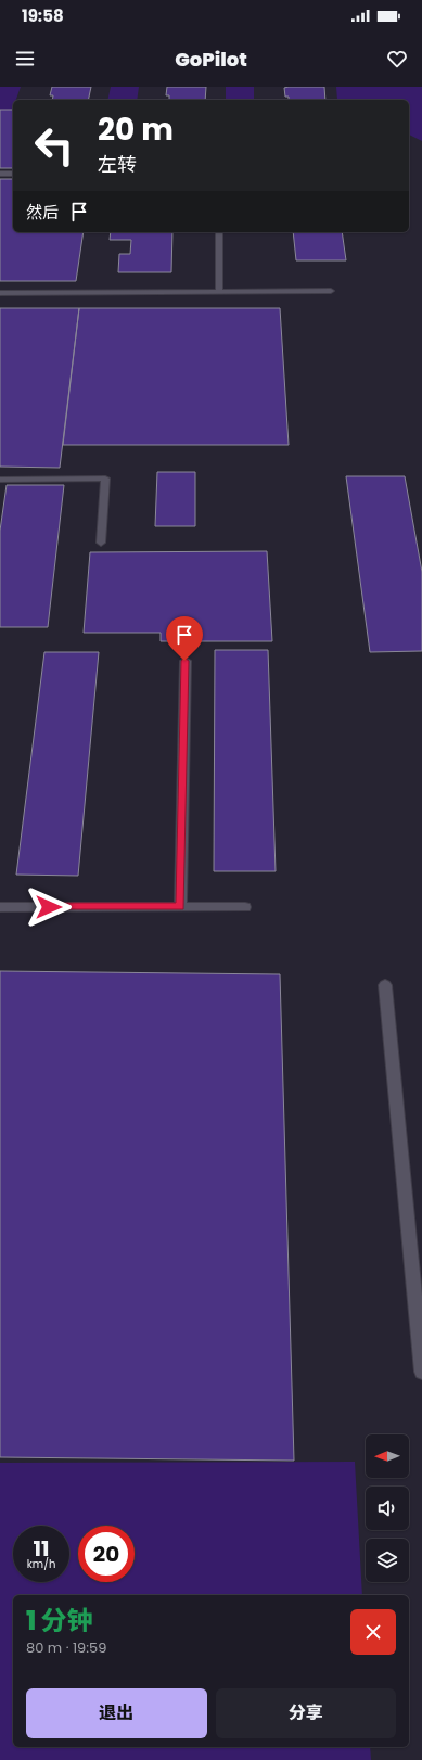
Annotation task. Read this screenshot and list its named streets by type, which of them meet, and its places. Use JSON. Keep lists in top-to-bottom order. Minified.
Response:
{"north":"left","page":{"status":"19:58","header":"GoPilot","turn":["20 m","左转"],"then":"然后","speed":"11 km/h","limit":"20","heading":["1 分钟","80 m · 19:59"],"buttons":["退出","分享"]}}
